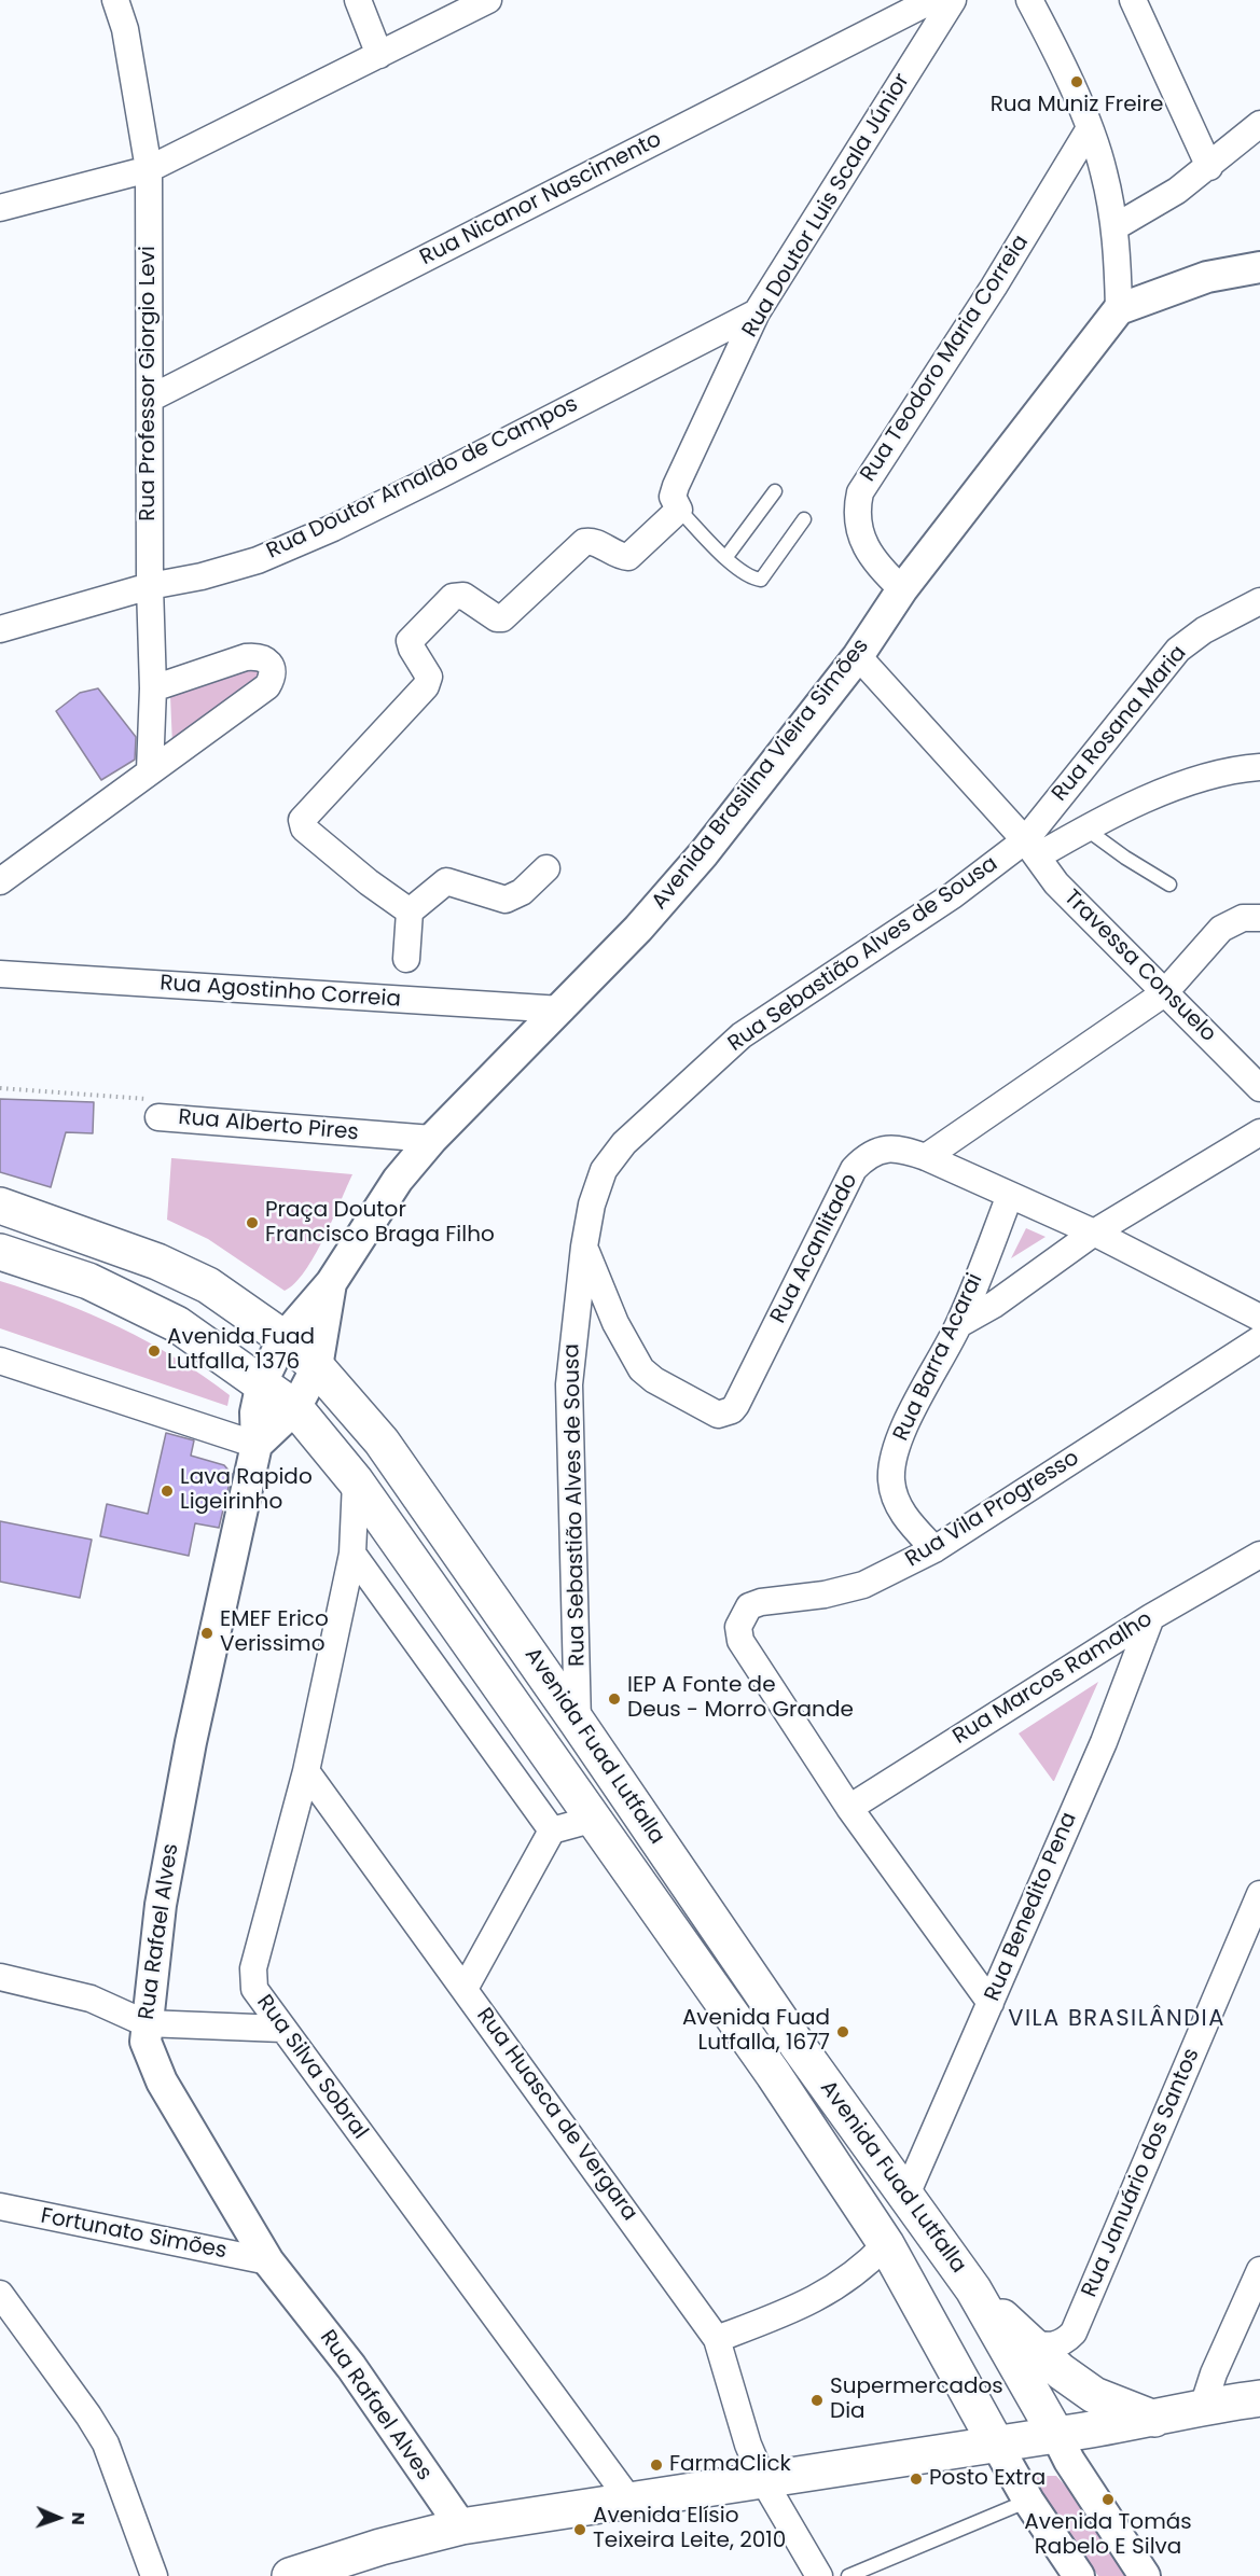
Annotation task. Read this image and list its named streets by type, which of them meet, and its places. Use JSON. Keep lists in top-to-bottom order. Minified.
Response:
{"streets":{"main road":["Avenida Fuad Lutfalla"],"street":["Rua Nicanor Nascimento","Rua Doutor Luis Scala Júnior","Rua Teodoro Maria Correia","Rua Professor Giorgio Levi","Rua Doutor Arnaldo de Campos","Rua Rosana Maria","Avenida Brasilina Vieira Simões","Rua Sebastião Alves de Sousa","Travessa Consuelo","Rua Agostinho Correia","Rua Alberto Pires","Rua Acanlitado","Rua Barra Acarai","Rua Vila Progresso","Rua Marcos Ramalho","Rua Benedito Pena","Rua Rafael Alves","Rua Silva Sobral","Rua Huasca de Vergara","Rua Januário dos Santos","Fortunato Simões"]},"crossings":[["Rua Nicanor Nascimento","Rua Professor Giorgio Levi"],["Rua Doutor Luis Scala Júnior","Rua Doutor Arnaldo de Campos"],["Rua Teodoro Maria Correia","Avenida Brasilina Vieira Simões"],["Rua Professor Giorgio Levi","Rua Doutor Arnaldo de Campos"],["Rua Rosana Maria","Rua Sebastião Alves de Sousa"],["Rua Rosana Maria","Travessa Consuelo"],["Avenida Brasilina Vieira Simões","Travessa Consuelo"],["Avenida Brasilina Vieira Simões","Rua Agostinho Correia"],["Avenida Brasilina Vieira Simões","Rua Alberto Pires"],["Avenida Brasilina Vieira Simões","Avenida Fuad Lutfalla"],["Avenida Brasilina Vieira Simões","Rua Rafael Alves"],["Rua Sebastião Alves de Sousa","Travessa Consuelo"],["Rua Sebastião Alves de Sousa","Rua Acanlitado"],["Rua Sebastião Alves de Sousa","Avenida Fuad Lutfalla"],["Rua Acanlitado","Rua Barra Acarai"],["Rua Barra Acarai","Rua Vila Progresso"],["Rua Vila Progresso","Rua Marcos Ramalho"],["Rua Vila Progresso","Rua Benedito Pena"],["Rua Marcos Ramalho","Rua Benedito Pena"],["Avenida Fuad Lutfalla","Rua Benedito Pena"],["Avenida Fuad Lutfalla","Rua Silva Sobral"],["Rua Rafael Alves","Fortunato Simões"],["Rua Silva Sobral","Rua Huasca de Vergara"]],"districts":["VILA BRASILÂNDIA"],"places":["Rua Muniz Freire","Praça Doutor Francisco Braga Filho","Avenida Fuad Lutfalla, 1376","Lava Rapido Ligeirinho","EMEF Erico Verissimo","IEP A Fonte de Deus - Morro Grande","Avenida Fuad Lutfalla, 1677","Supermercados Dia","FarmaClick","Posto Extra","Avenida Tomás Rabelo E Silva","Avenida Elísio Teixeira Leite, 2010"],"north":"right"}
